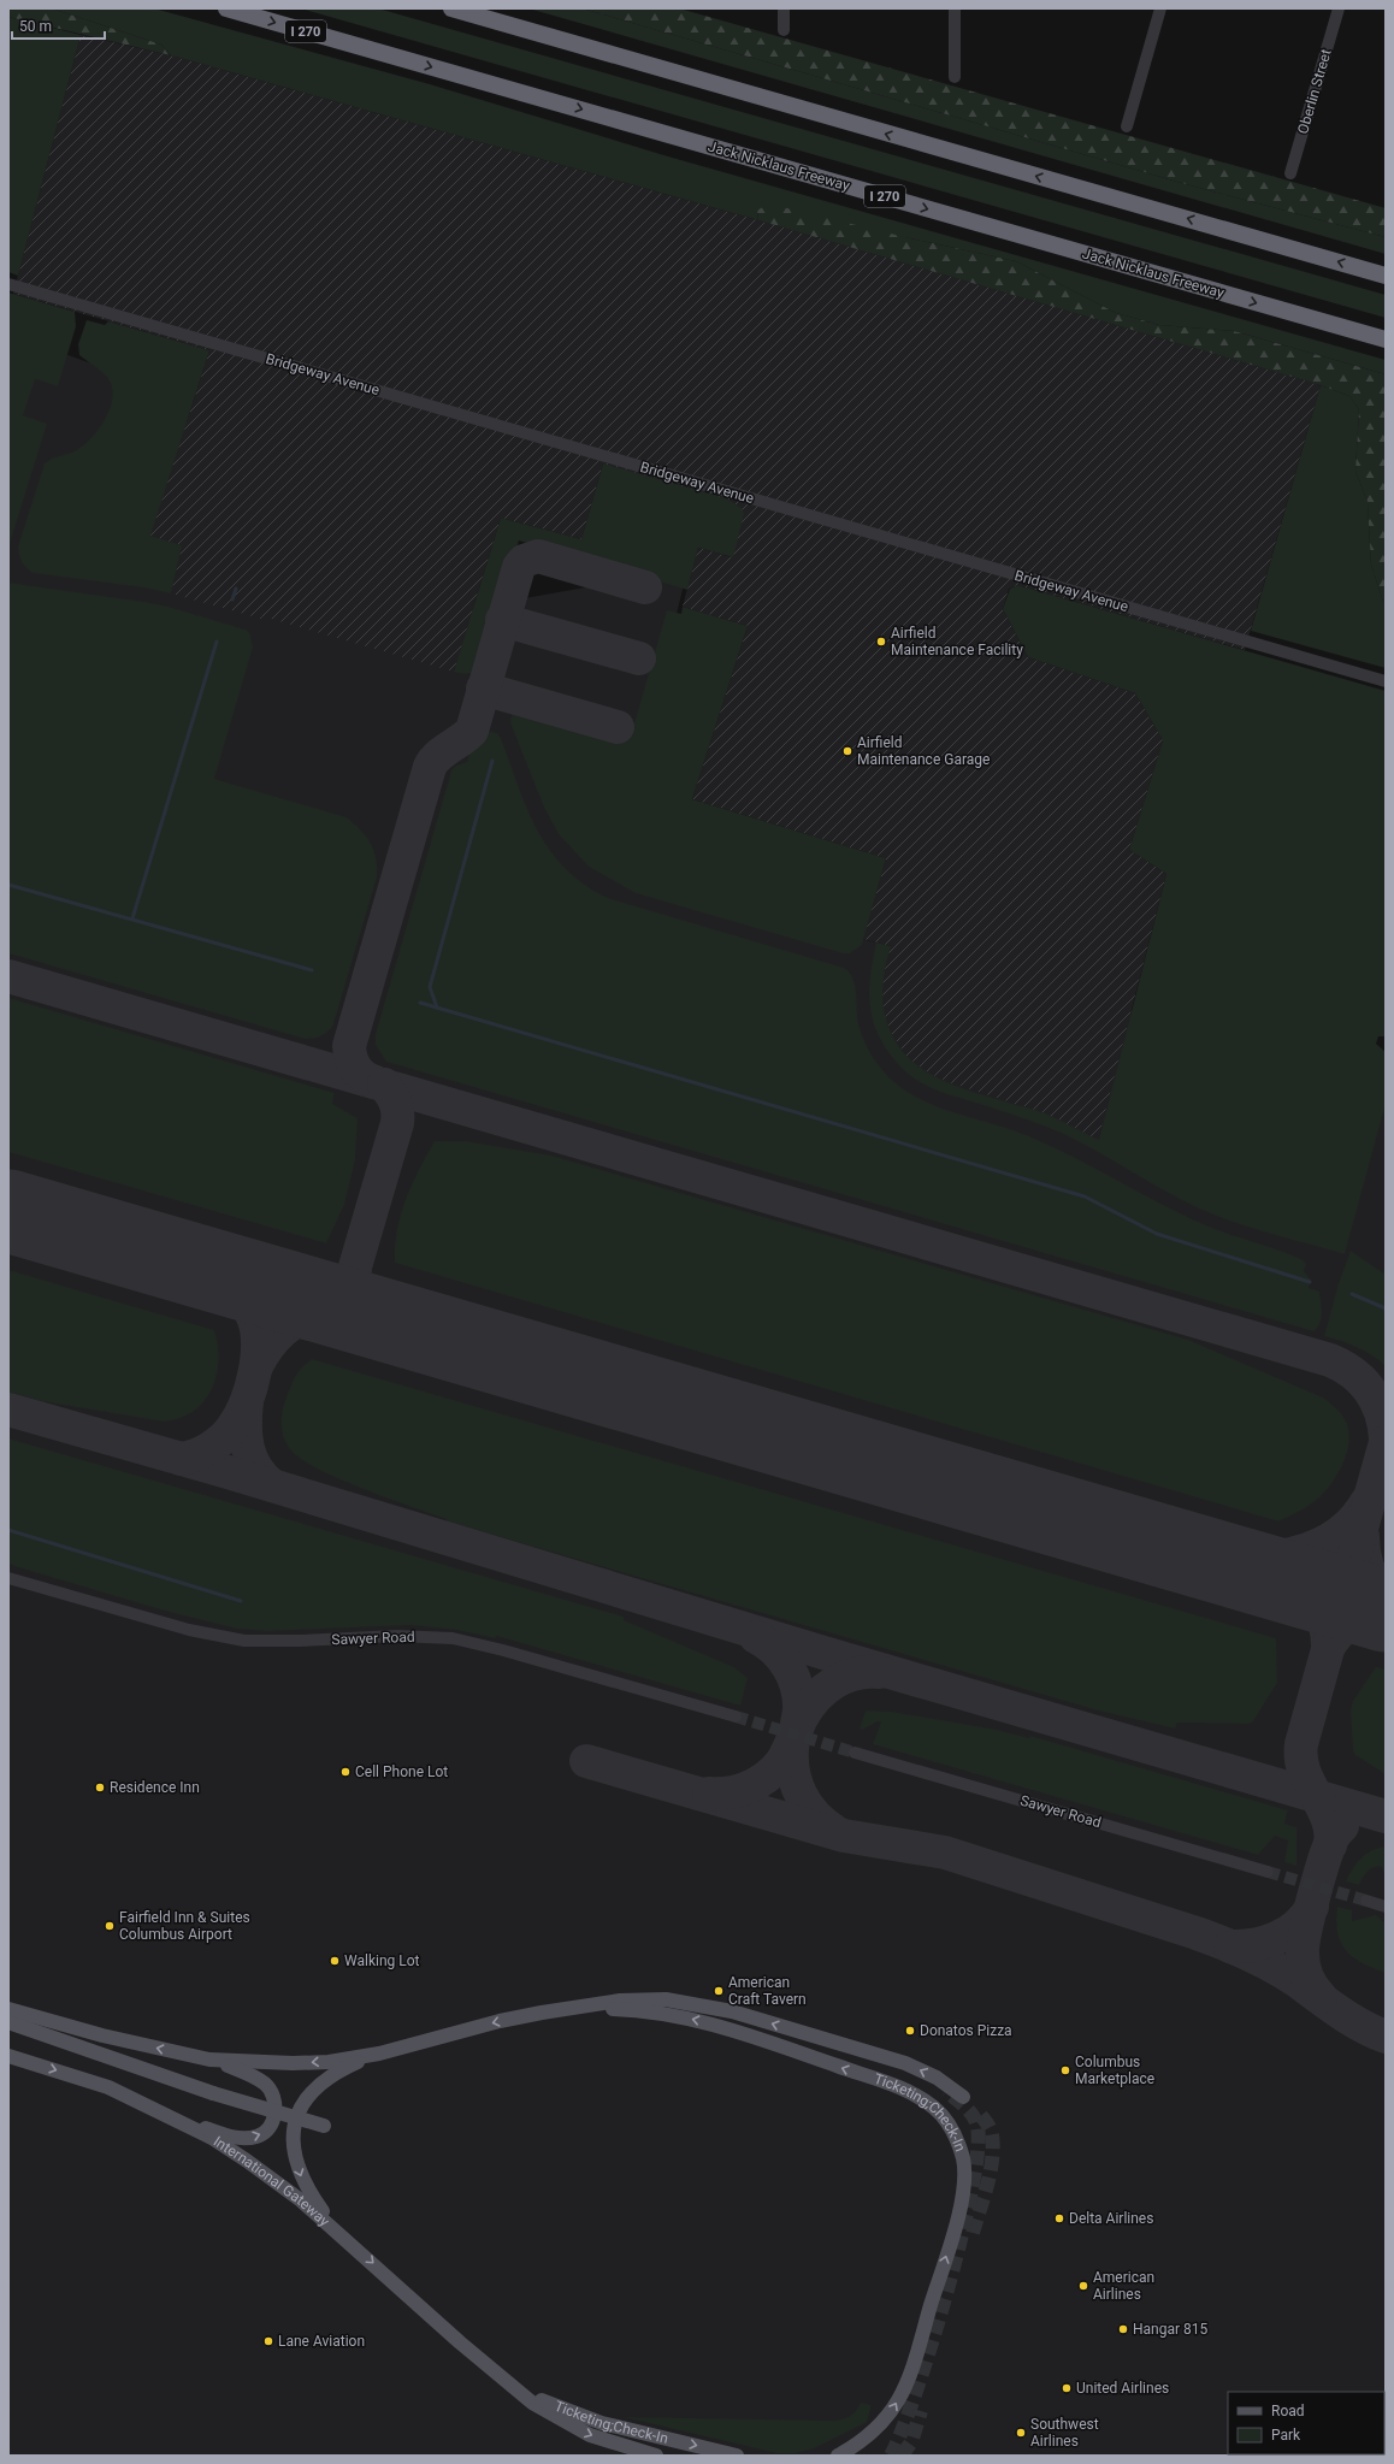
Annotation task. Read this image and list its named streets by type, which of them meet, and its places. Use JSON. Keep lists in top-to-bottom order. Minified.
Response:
{"streets":{"highway":["I 270","Jack Nicklaus Freeway"],"main road":["Ticketing;Check-In","International Gateway"],"street":["Oberlin Street","Bridgeway Avenue","Sawyer Road"]},"crossings":[["Ticketing;Check-In","International Gateway"]],"places":["Airfield Maintenance Facility","Airfield Maintenance Garage","Cell Phone Lot","Residence Inn","Fairfield Inn & Suites Columbus Airport","Walking Lot","American Craft Tavern","Donatos Pizza","Columbus Marketplace","Delta Airlines","American Airlines","Hangar 815","Lane Aviation","United Airlines","Southwest Airlines"],"legend":["Road","Park"],"scale_bar":"50 m"}
